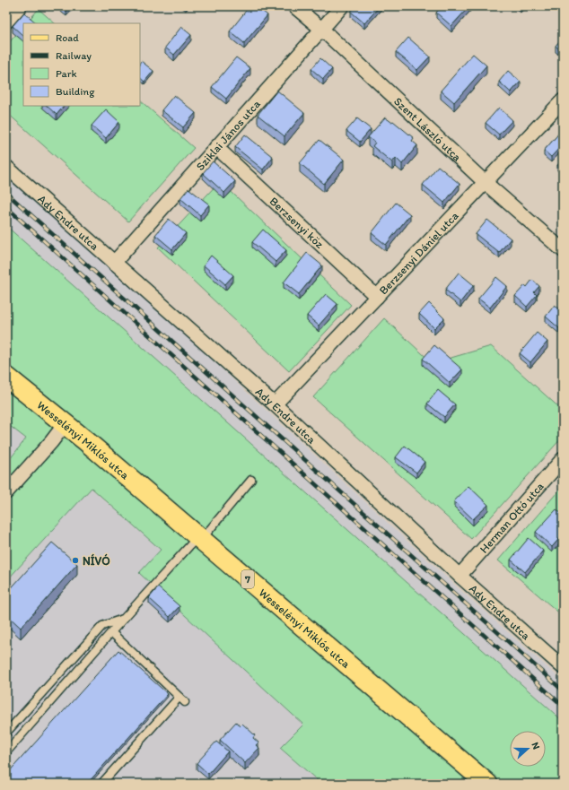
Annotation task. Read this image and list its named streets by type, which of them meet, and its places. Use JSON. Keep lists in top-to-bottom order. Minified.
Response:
{"streets":{"main road":["Wesselényi Miklós utca","7"],"street":["Szent László utca","Sziklai János utca","Ady Endre utca","Berzsenyi köz","Berzsenyi Dániel utca","Herman Ottó utca"]},"crossings":[["Szent László utca","Sziklai János utca"],["Szent László utca","Berzsenyi Dániel utca"],["Sziklai János utca","Ady Endre utca"],["Sziklai János utca","Berzsenyi köz"],["Ady Endre utca","Berzsenyi Dániel utca"],["Ady Endre utca","Herman Ottó utca"],["Berzsenyi köz","Berzsenyi Dániel utca"]],"places":["NÍVÓ"],"legend":["Road","Railway","Park","Building"],"north":"right"}
